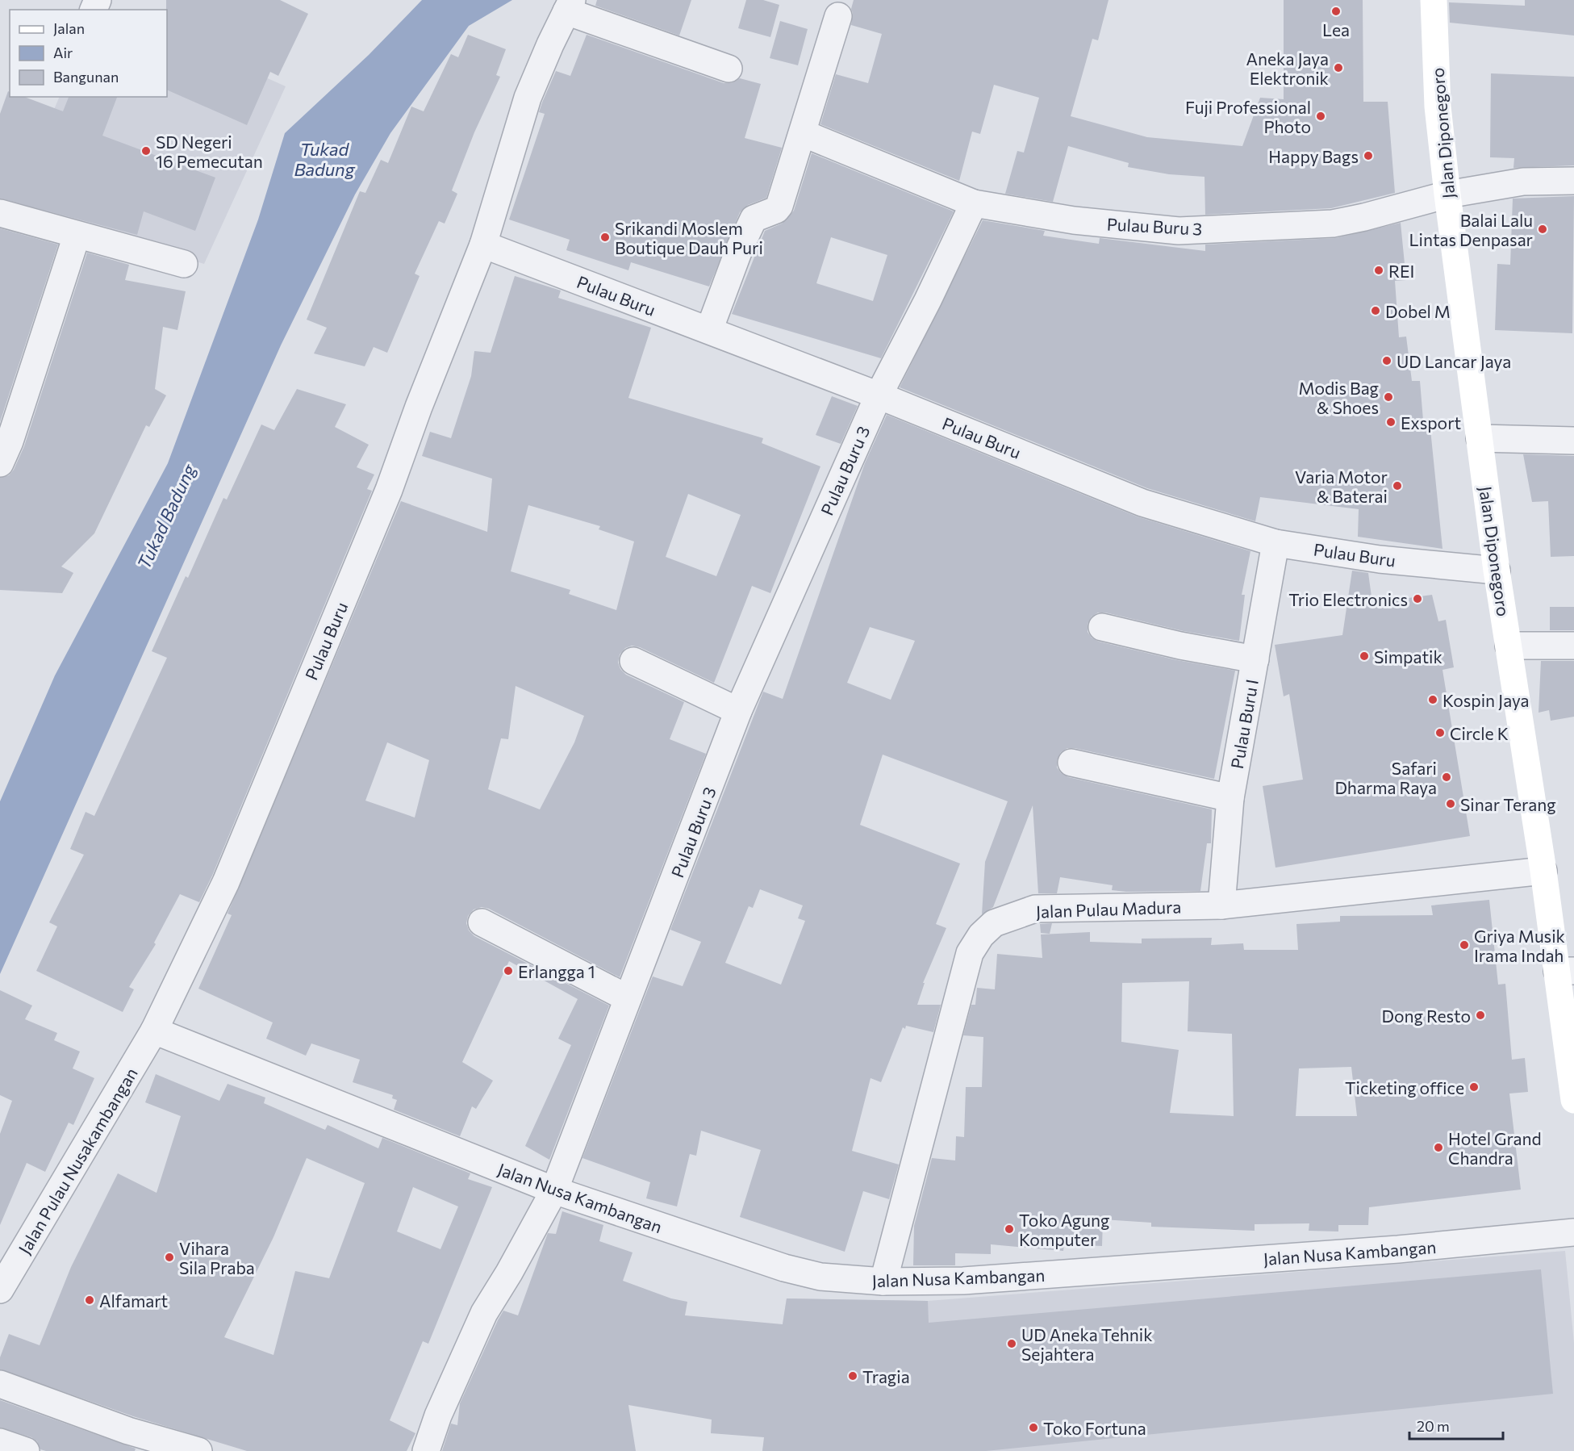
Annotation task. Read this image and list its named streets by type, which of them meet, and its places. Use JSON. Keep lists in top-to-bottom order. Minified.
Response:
{"streets":{"main road":["Jalan Diponegoro"],"street":["Pulau Buru 3","Pulau Buru","Pulau Buru I","Jalan Pulau Madura","Jalan Pulau Nusakambangan","Jalan Nusa Kambangan"]},"crossings":[["Jalan Diponegoro","Pulau Buru 3"],["Jalan Diponegoro","Pulau Buru"],["Jalan Diponegoro","Jalan Pulau Madura"],["Pulau Buru 3","Pulau Buru"],["Pulau Buru 3","Jalan Nusa Kambangan"],["Pulau Buru","Pulau Buru I"],["Pulau Buru","Jalan Pulau Nusakambangan"],["Pulau Buru","Jalan Nusa Kambangan"],["Pulau Buru I","Jalan Pulau Madura"],["Jalan Pulau Madura","Jalan Nusa Kambangan"],["Jalan Pulau Nusakambangan","Jalan Nusa Kambangan"]],"water":["Tukad Badung"],"places":["Lea","Aneka Jaya Elektronik","Fuji Professional Photo","SD Negeri 16 Pemecutan","Happy Bags","Balai Lalu Lintas Denpasar","Srikandi Moslem Boutique Dauh Puri","REI","Dobel M","UD Lancar Jaya","Modis Bag & Shoes","Exsport","Varia Motor & Baterai","Trio Electronics","Simpatik","Kospin Jaya","Circle K","Safari Dharma Raya","Sinar Terang","Griya Musik Irama Indah","Erlangga 1","Dong Resto","Ticketing office","Hotel Grand Chandra","Toko Agung Komputer","Vihara Sila Praba","Alfamart","UD Aneka Tehnik Sejahtera","Tragia","Toko Fortuna"],"legend":["Jalan","Air","Bangunan"],"scale_bar":"20 m"}
